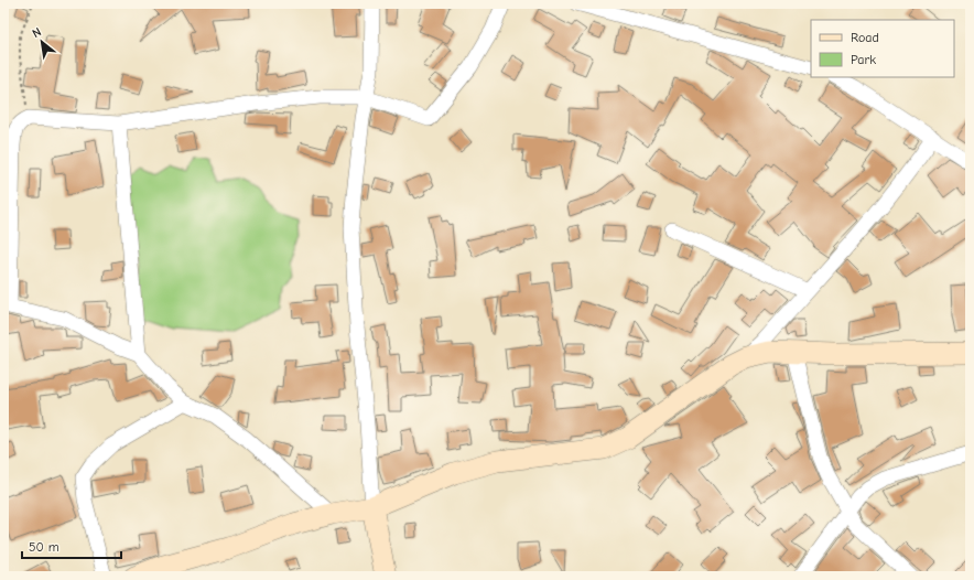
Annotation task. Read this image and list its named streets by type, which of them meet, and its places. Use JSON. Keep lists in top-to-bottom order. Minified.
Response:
{"legend":["Road","Park"],"scale_bar":"50 m","north":"top left"}
